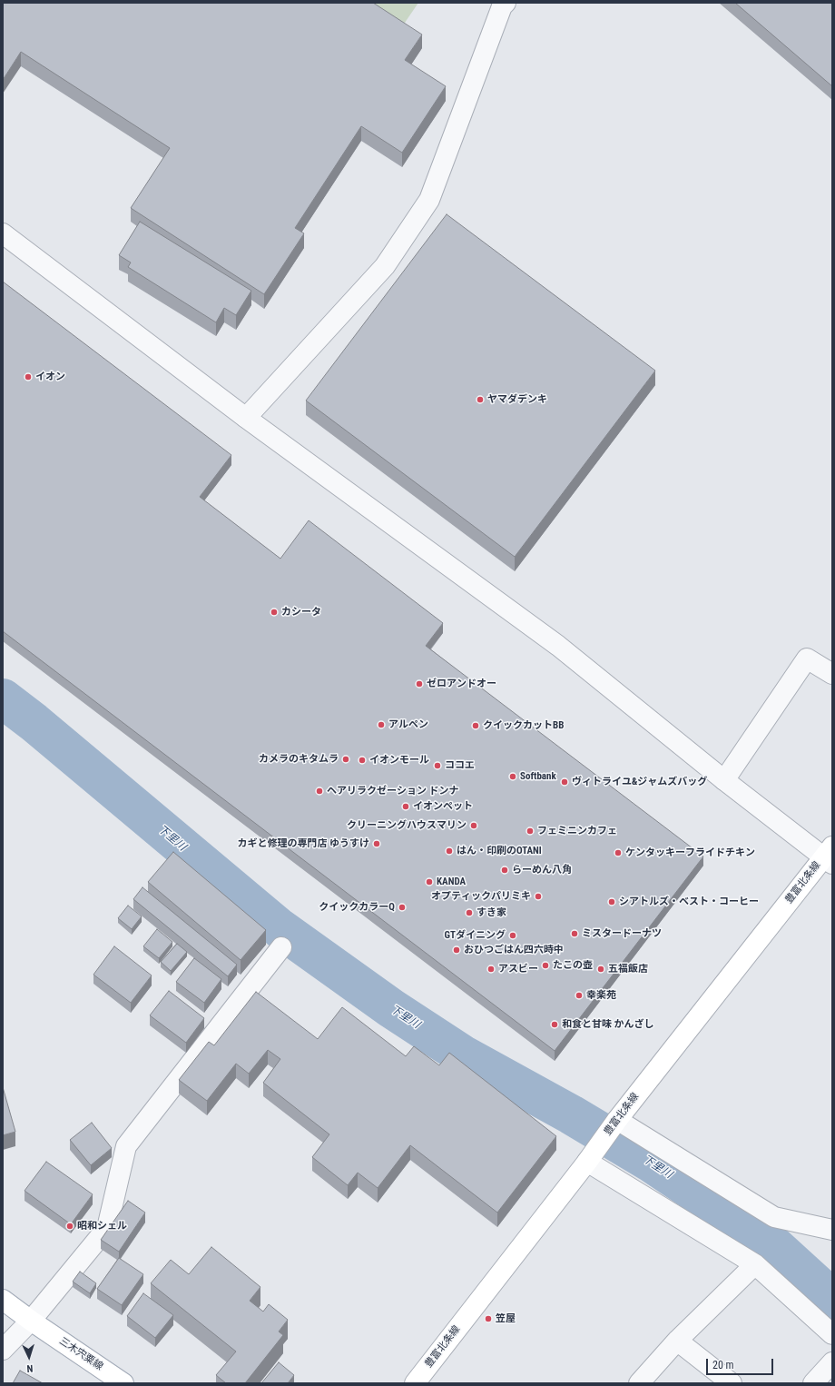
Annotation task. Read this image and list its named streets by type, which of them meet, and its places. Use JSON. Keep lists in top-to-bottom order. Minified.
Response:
{"streets":{"main road":["豊富北条線","三木宍粟線"]},"water":["下里川"],"places":["イオン","ヤマダデンキ","カシータ","ゼロアンドオー","アルペン","クイックカットBB","カメラのキタムラ","イオンモール","ココエ","Softbank","ヴィトライユ&ジャムズバッグ","ヘアリラクゼーション ドンナ","イオンペット","クリーニングハウスマリン","フェミニンカフェ","カギと修理の専門店 ゆうすけ","はん・印刷のOTANI","ケンタッキーフライドチキン","らーめん八角","KANDA","オプティックパリミキ","シアトルズ・ベスト・コーヒー","クイックカラーQ","すき家","ミスタードーナツ","GTダイニング","おひつごはん四六時中","たこの壺","アスビー","五福飯店","幸楽苑","和食と甘味 かんざし","昭和シェル","笠屋"],"scale_bar":"20 m","north":"bottom"}
